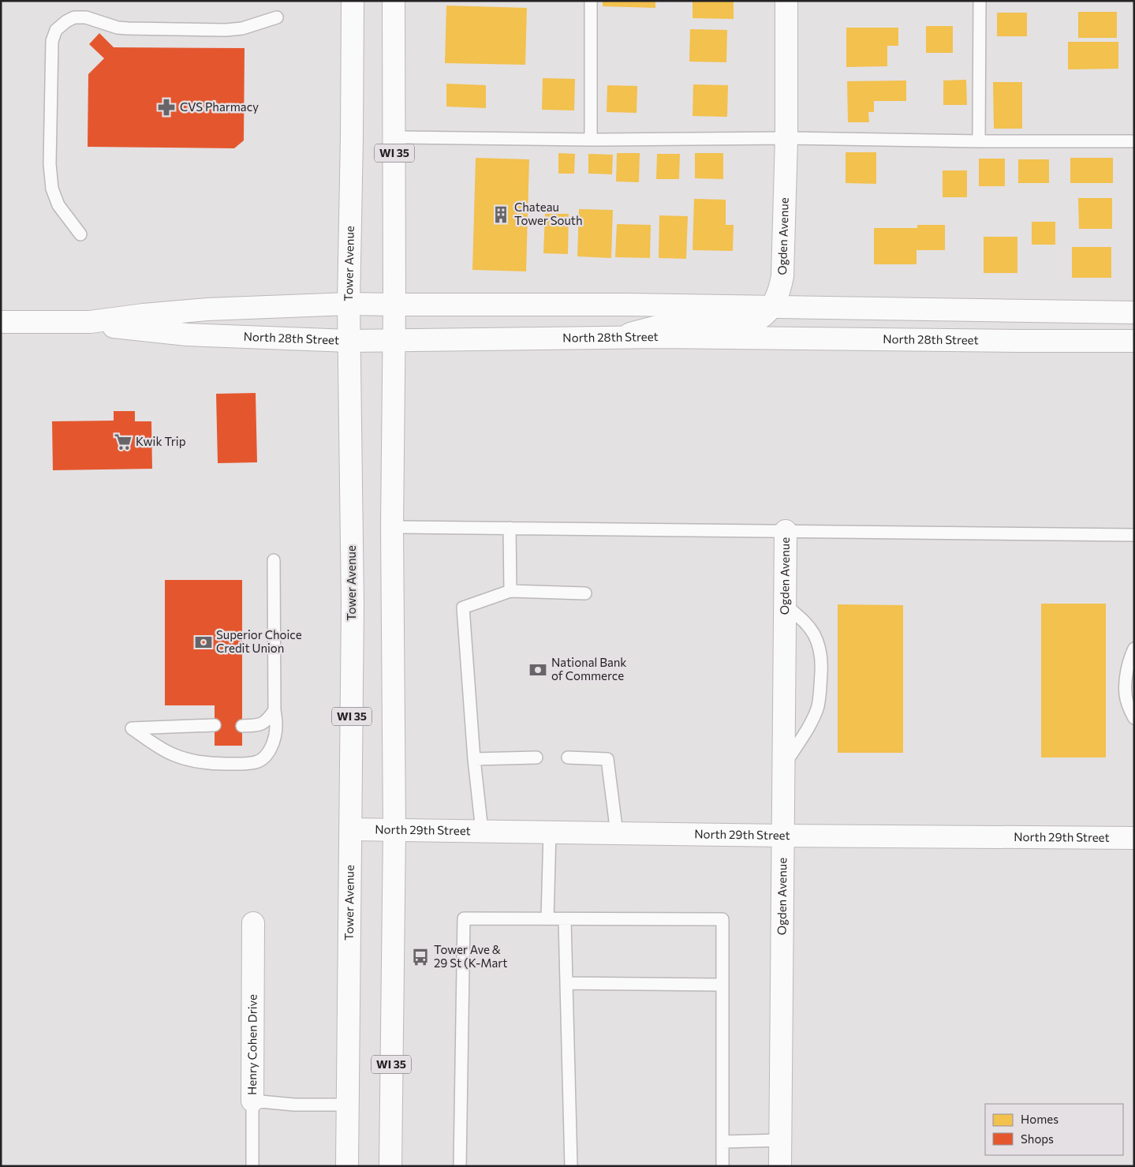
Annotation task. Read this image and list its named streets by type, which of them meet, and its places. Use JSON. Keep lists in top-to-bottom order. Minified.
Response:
{"streets":{"main road":["WI 35","Ogden Avenue","Tower Avenue","North 28th Street","North 29th Street","Henry Cohen Drive"]},"crossings":[["WI 35","North 28th Street"],["WI 35","North 29th Street"],["Ogden Avenue","North 28th Street"],["Ogden Avenue","North 29th Street"],["Tower Avenue","North 28th Street"],["Tower Avenue","North 29th Street"]],"places":{"pharmacy":["CVS Pharmacy"],"building":["Chateau Tower South"],"supermarket":["Kwik Trip"],"bank":["Superior Choice Credit Union","National Bank of Commerce"],"bus stop":["Tower Ave & 29 St (K-Mart"]},"legend":["Homes","Shops"]}
